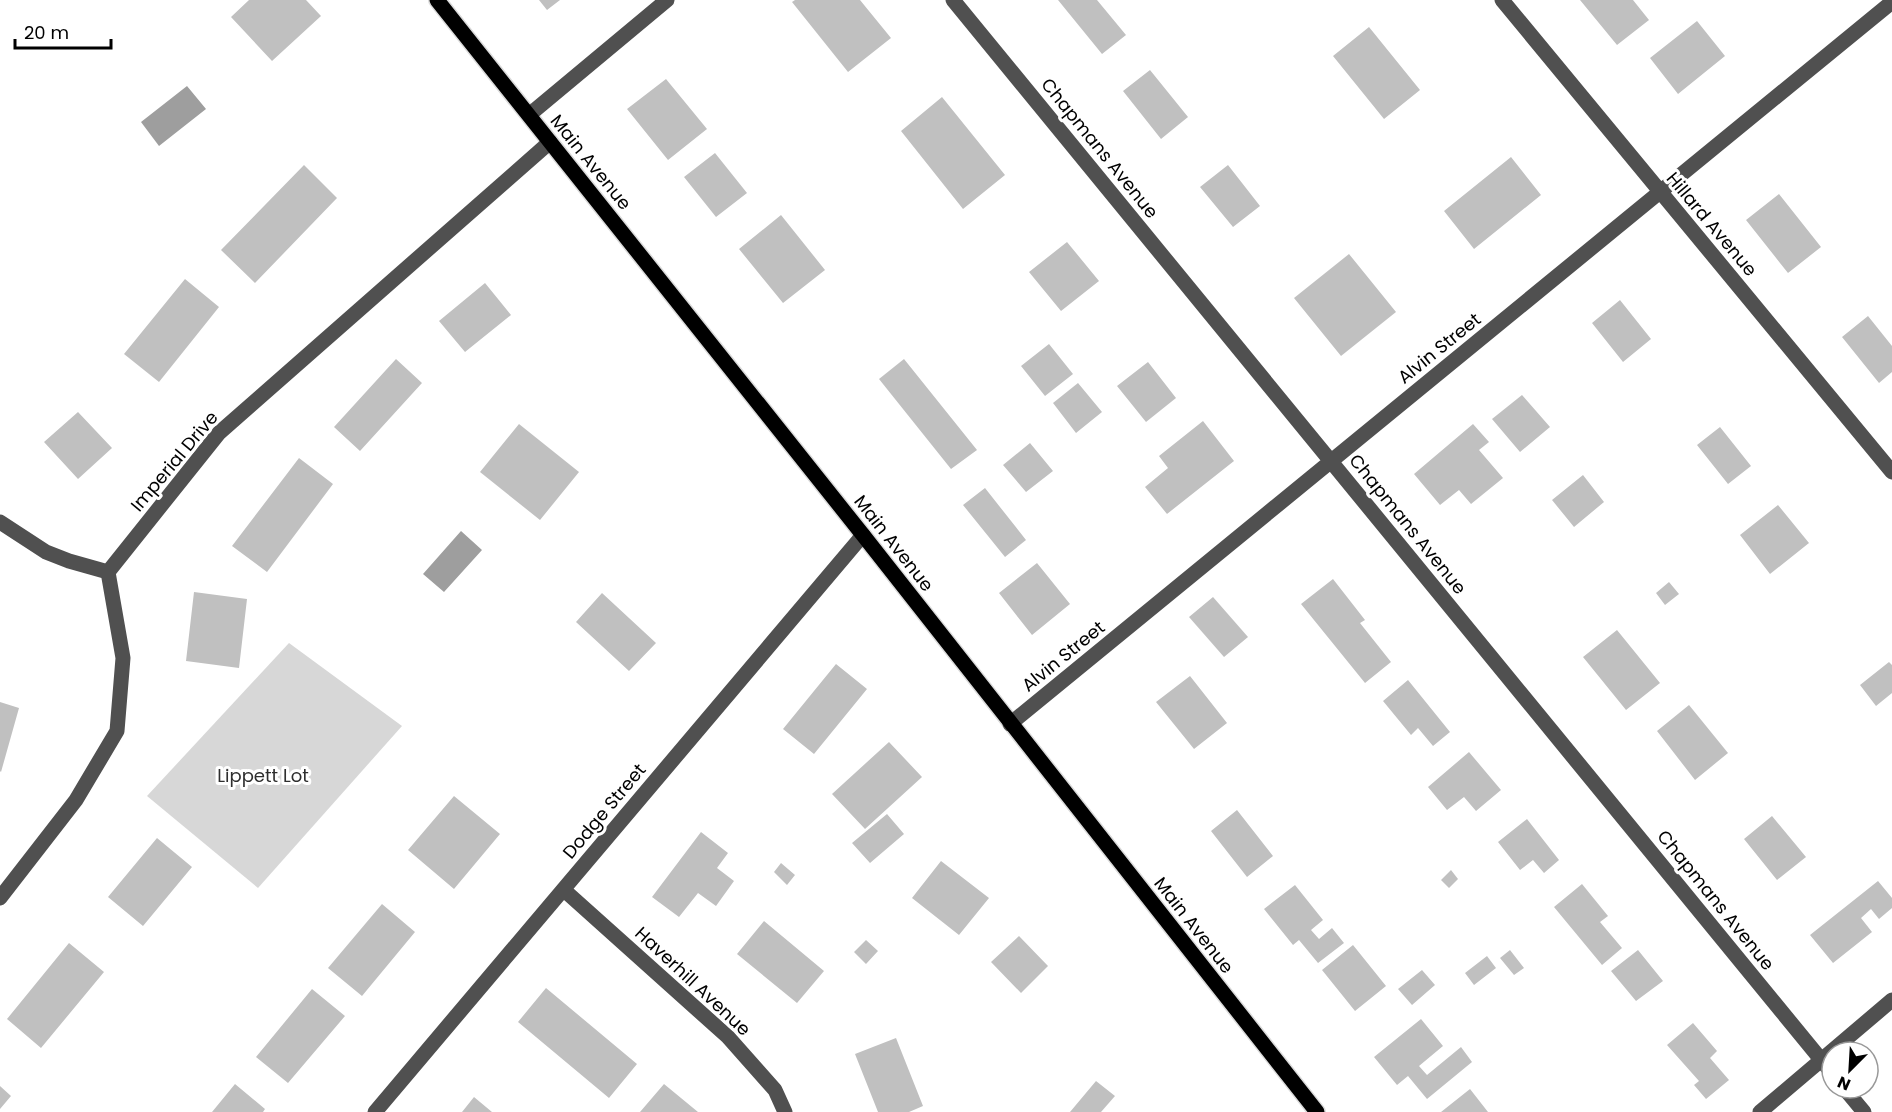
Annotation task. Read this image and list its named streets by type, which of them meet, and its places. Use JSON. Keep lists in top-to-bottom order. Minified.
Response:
{"streets":{"main road":["Main Avenue"],"street":["Chapmans Avenue","Hillard Avenue","Alvin Street","Imperial Drive","Dodge Street","Haverhill Avenue"]},"crossings":[["Chapmans Avenue","Alvin Street"],["Main Avenue","Alvin Street"],["Main Avenue","Imperial Drive"],["Main Avenue","Dodge Street"],["Hillard Avenue","Alvin Street"],["Dodge Street","Haverhill Avenue"]],"parks":["Lippett Lot"],"scale_bar":"20 m","north":"bottom left"}
